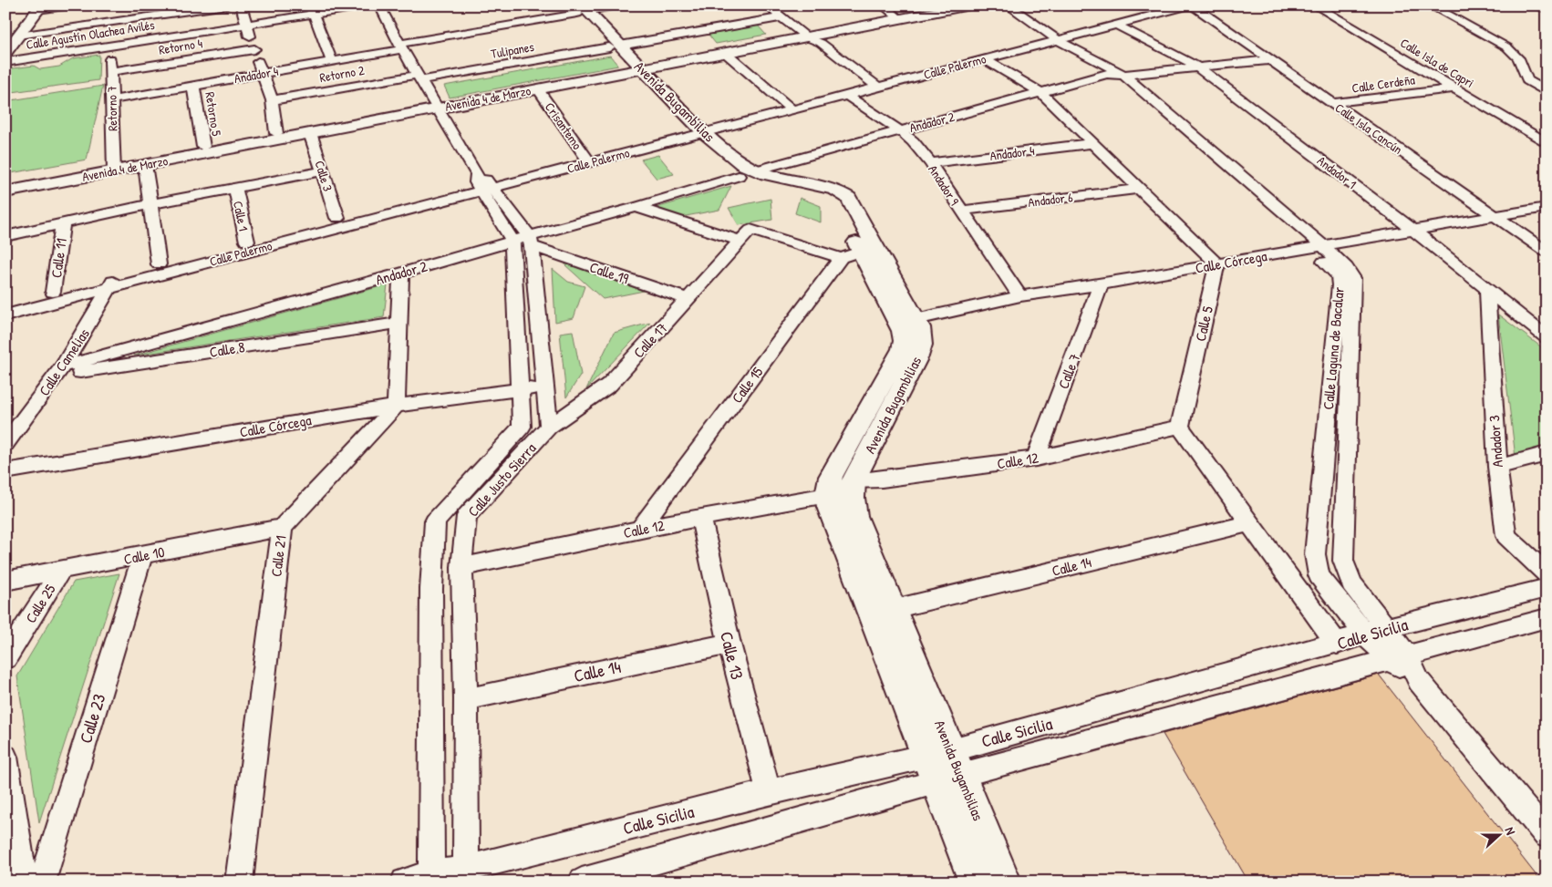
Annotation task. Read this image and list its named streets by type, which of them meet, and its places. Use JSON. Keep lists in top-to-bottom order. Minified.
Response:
{"streets":{"main road":["Avenida 4 de Marzo","Avenida Bugambilias"],"street":["Calle Agustín Olachea Avilés","Retorno 4","Tulipanes","Calle Isla de Capri","Calle Palermo","Retorno 2","Andador 4","Calle Cerdeña","Retorno 7","Retorno 5","Andador 2","Crisantemo","Calle Isla Cancún","Andador 1","Calle 3","Andador 9","Andador 6","Calle 1","Calle 11","Calle Córcega","Calle 19","Calle 5","Calle 17","Calle Laguna de Bacalar","Calle 8","Calle Camelias","Calle 7","Calle 15","Andador 3","Calle 12","Calle Justo Sierra","Calle 10","Calle 21","Calle 14","Calle 25","Calle Sicilia","Calle 13","Calle 23"]},"crossings":[["Calle Agustín Olachea Avilés","Retorno 7"],["Calle Agustín Olachea Avilés","Calle Justo Sierra"],["Retorno 4","Retorno 7"],["Tulipanes","Retorno 2"],["Tulipanes","Avenida 4 de Marzo"],["Tulipanes","Avenida Bugambilias"],["Tulipanes","Calle Justo Sierra"],["Calle Isla de Capri","Calle Cerdeña"],["Calle Palermo","Avenida Bugambilias"],["Calle Palermo","Crisantemo"],["Calle Palermo","Calle Isla Cancún"],["Calle Palermo","Andador 1"],["Calle Palermo","Calle 3"],["Calle Palermo","Andador 9"],["Calle Palermo","Calle 1"],["Calle Palermo","Calle 11"],["Calle Palermo","Calle Laguna de Bacalar"],["Calle Palermo","Calle Camelias"],["Calle Palermo","Calle Justo Sierra"],["Retorno 2","Calle Justo Sierra"],["Andador 4","Avenida Bugambilias"],["Andador 4","Retorno 7"],["Andador 4","Retorno 5"],["Andador 4","Andador 9"],["Andador 4","Calle Justo Sierra"],["Calle Cerdeña","Calle Isla Cancún"],["Avenida 4 de Marzo","Avenida Bugambilias"],["Avenida 4 de Marzo","Retorno 7"],["Avenida 4 de Marzo","Retorno 5"],["Avenida 4 de Marzo","Crisantemo"],["Avenida 4 de Marzo","Calle 3"],["Avenida 4 de Marzo","Calle Justo Sierra"],["Avenida Bugambilias","Andador 2"],["Avenida Bugambilias","Calle Córcega"],["Avenida Bugambilias","Calle 12"],["Avenida Bugambilias","Calle 14"],["Avenida Bugambilias","Calle Sicilia"],["Andador 2","Andador 9"],["Andador 2","Calle 19"],["Andador 2","Calle Laguna de Bacalar"],["Andador 2","Calle 8"],["Andador 2","Calle Camelias"],["Andador 2","Calle Justo Sierra"],["Calle Isla Cancún","Calle Córcega"],["Andador 1","Calle Córcega"],["Andador 1","Andador 3"],["Andador 9","Andador 6"],["Andador 9","Calle Córcega"],["Calle Córcega","Calle 5"],["Calle Córcega","Calle Laguna de Bacalar"],["Calle Córcega","Calle 7"],["Calle Córcega","Calle Justo Sierra"],["Calle Córcega","Calle 21"],["Calle 19","Calle 17"],["Calle 19","Calle Justo Sierra"],["Calle 5","Calle 12"],["Calle 17","Calle Justo Sierra"],["Calle Laguna de Bacalar","Calle Sicilia"],["Calle 8","Calle Camelias"],["Calle 7","Calle 12"],["Calle 15","Calle 12"],["Calle 12","Calle Justo Sierra"],["Calle 12","Calle 13"],["Calle Justo Sierra","Calle 14"],["Calle Justo Sierra","Calle Sicilia"],["Calle 10","Calle 21"],["Calle 10","Calle 25"],["Calle 10","Calle 23"],["Calle 14","Calle 13"],["Calle Sicilia","Calle 13"]],"north":"right"}
